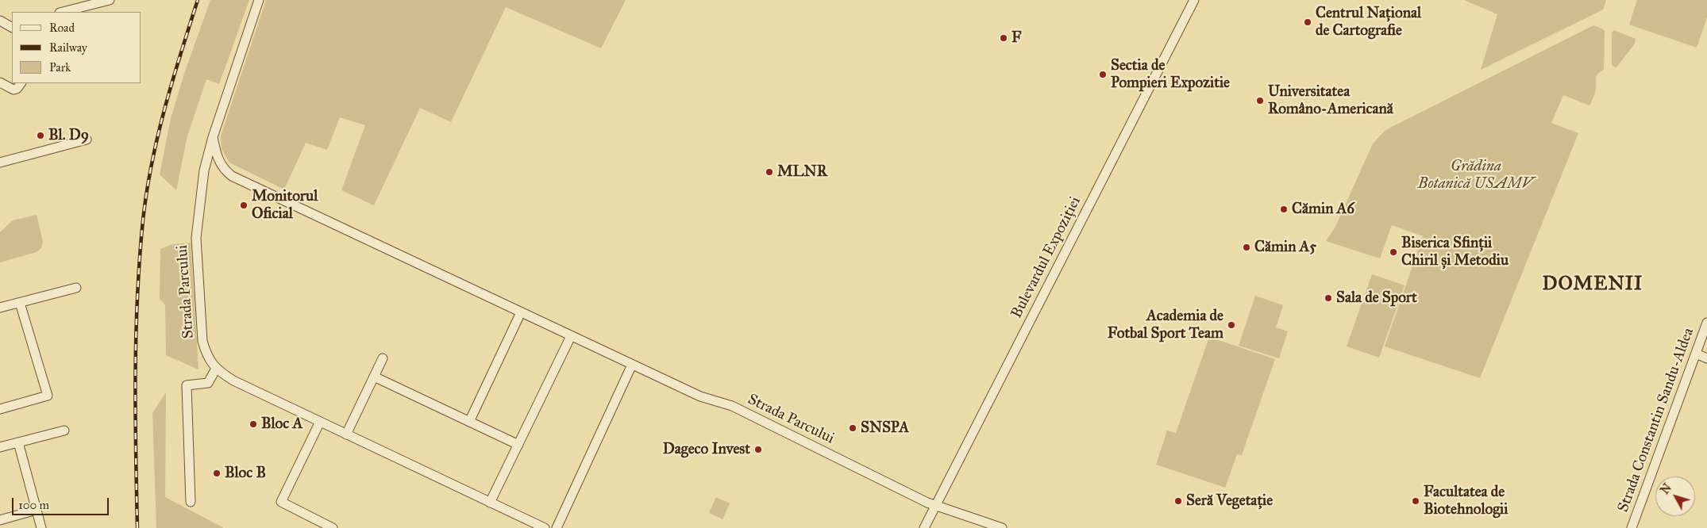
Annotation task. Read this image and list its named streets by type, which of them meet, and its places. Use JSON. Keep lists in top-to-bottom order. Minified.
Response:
{"streets":{"street":["Bulevardul Expoziției","Strada Parcului","Strada Constantin Sandu-Aldea"]},"crossings":[["Bulevardul Expoziției","Strada Parcului"]],"districts":["DOMENII"],"parks":["Grădina Botanică USAMV"],"places":["Centrul Național de Cartografie","F","Sectia de Pompieri Expozitie","Universitatea Româno-Americană","Bl. D9","MLNR","Monitorul Oficial","Cămin A6","Cămin A5","Biserica Sfinții Chiril și Metodiu","Sala de Sport","Academia de Fotbal Sport Team","Bloc A","SNSPA","Dageco Invest","Bloc B","Seră Vegetație","Facultatea de Biotehnologii"],"legend":["Road","Railway","Park"],"scale_bar":"100 m","north":"top left"}
